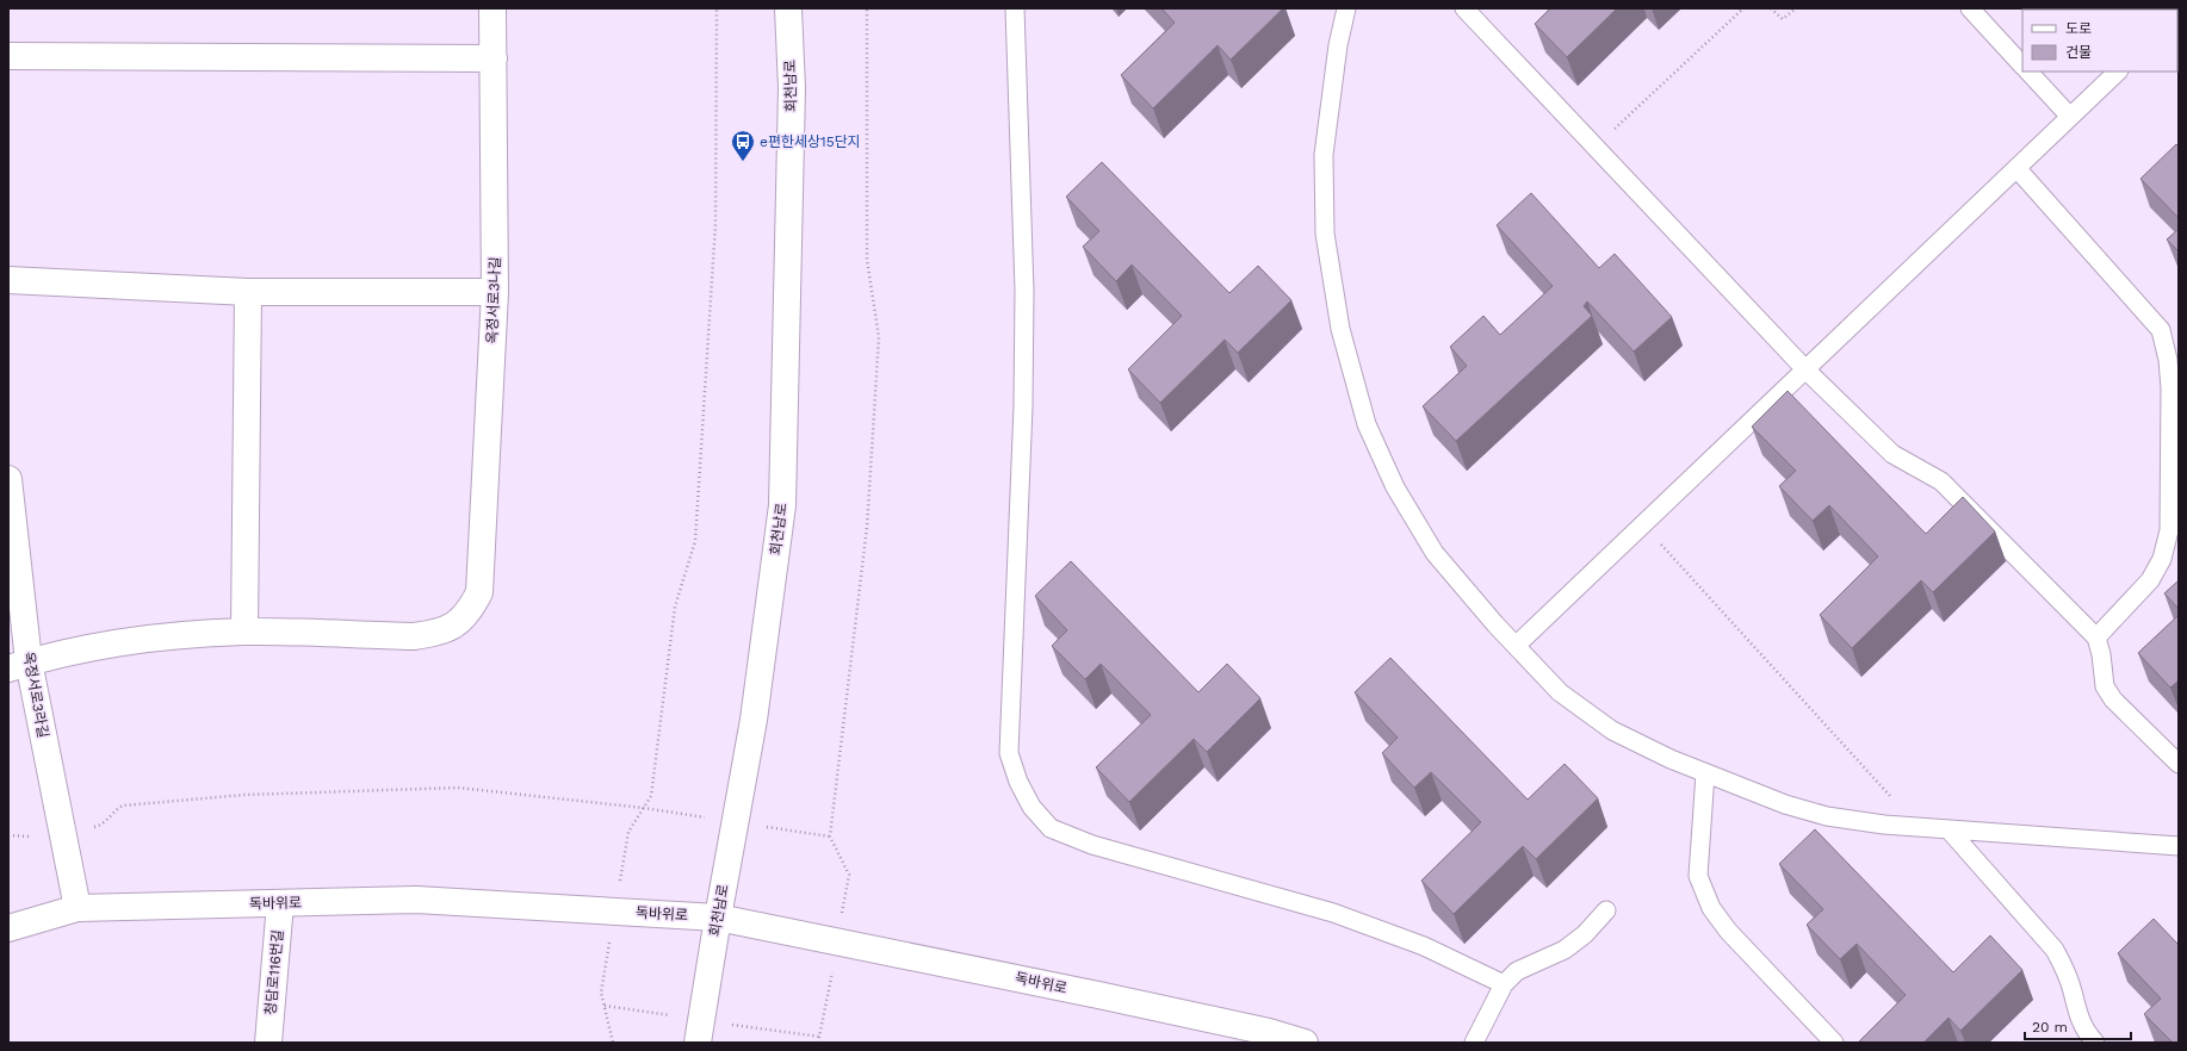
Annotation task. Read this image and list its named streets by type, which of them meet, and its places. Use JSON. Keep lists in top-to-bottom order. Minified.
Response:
{"streets":{"street":["회천남로","옥정서로3나길","옥정서로3라길","독바위로","청담로116번길"]},"crossings":[["회천남로","독바위로"],["옥정서로3라길","독바위로"],["독바위로","청담로116번길"]],"places":{"bus stop":["e편한세상15단지"]},"legend":["도로","건물"],"scale_bar":"20 m"}
